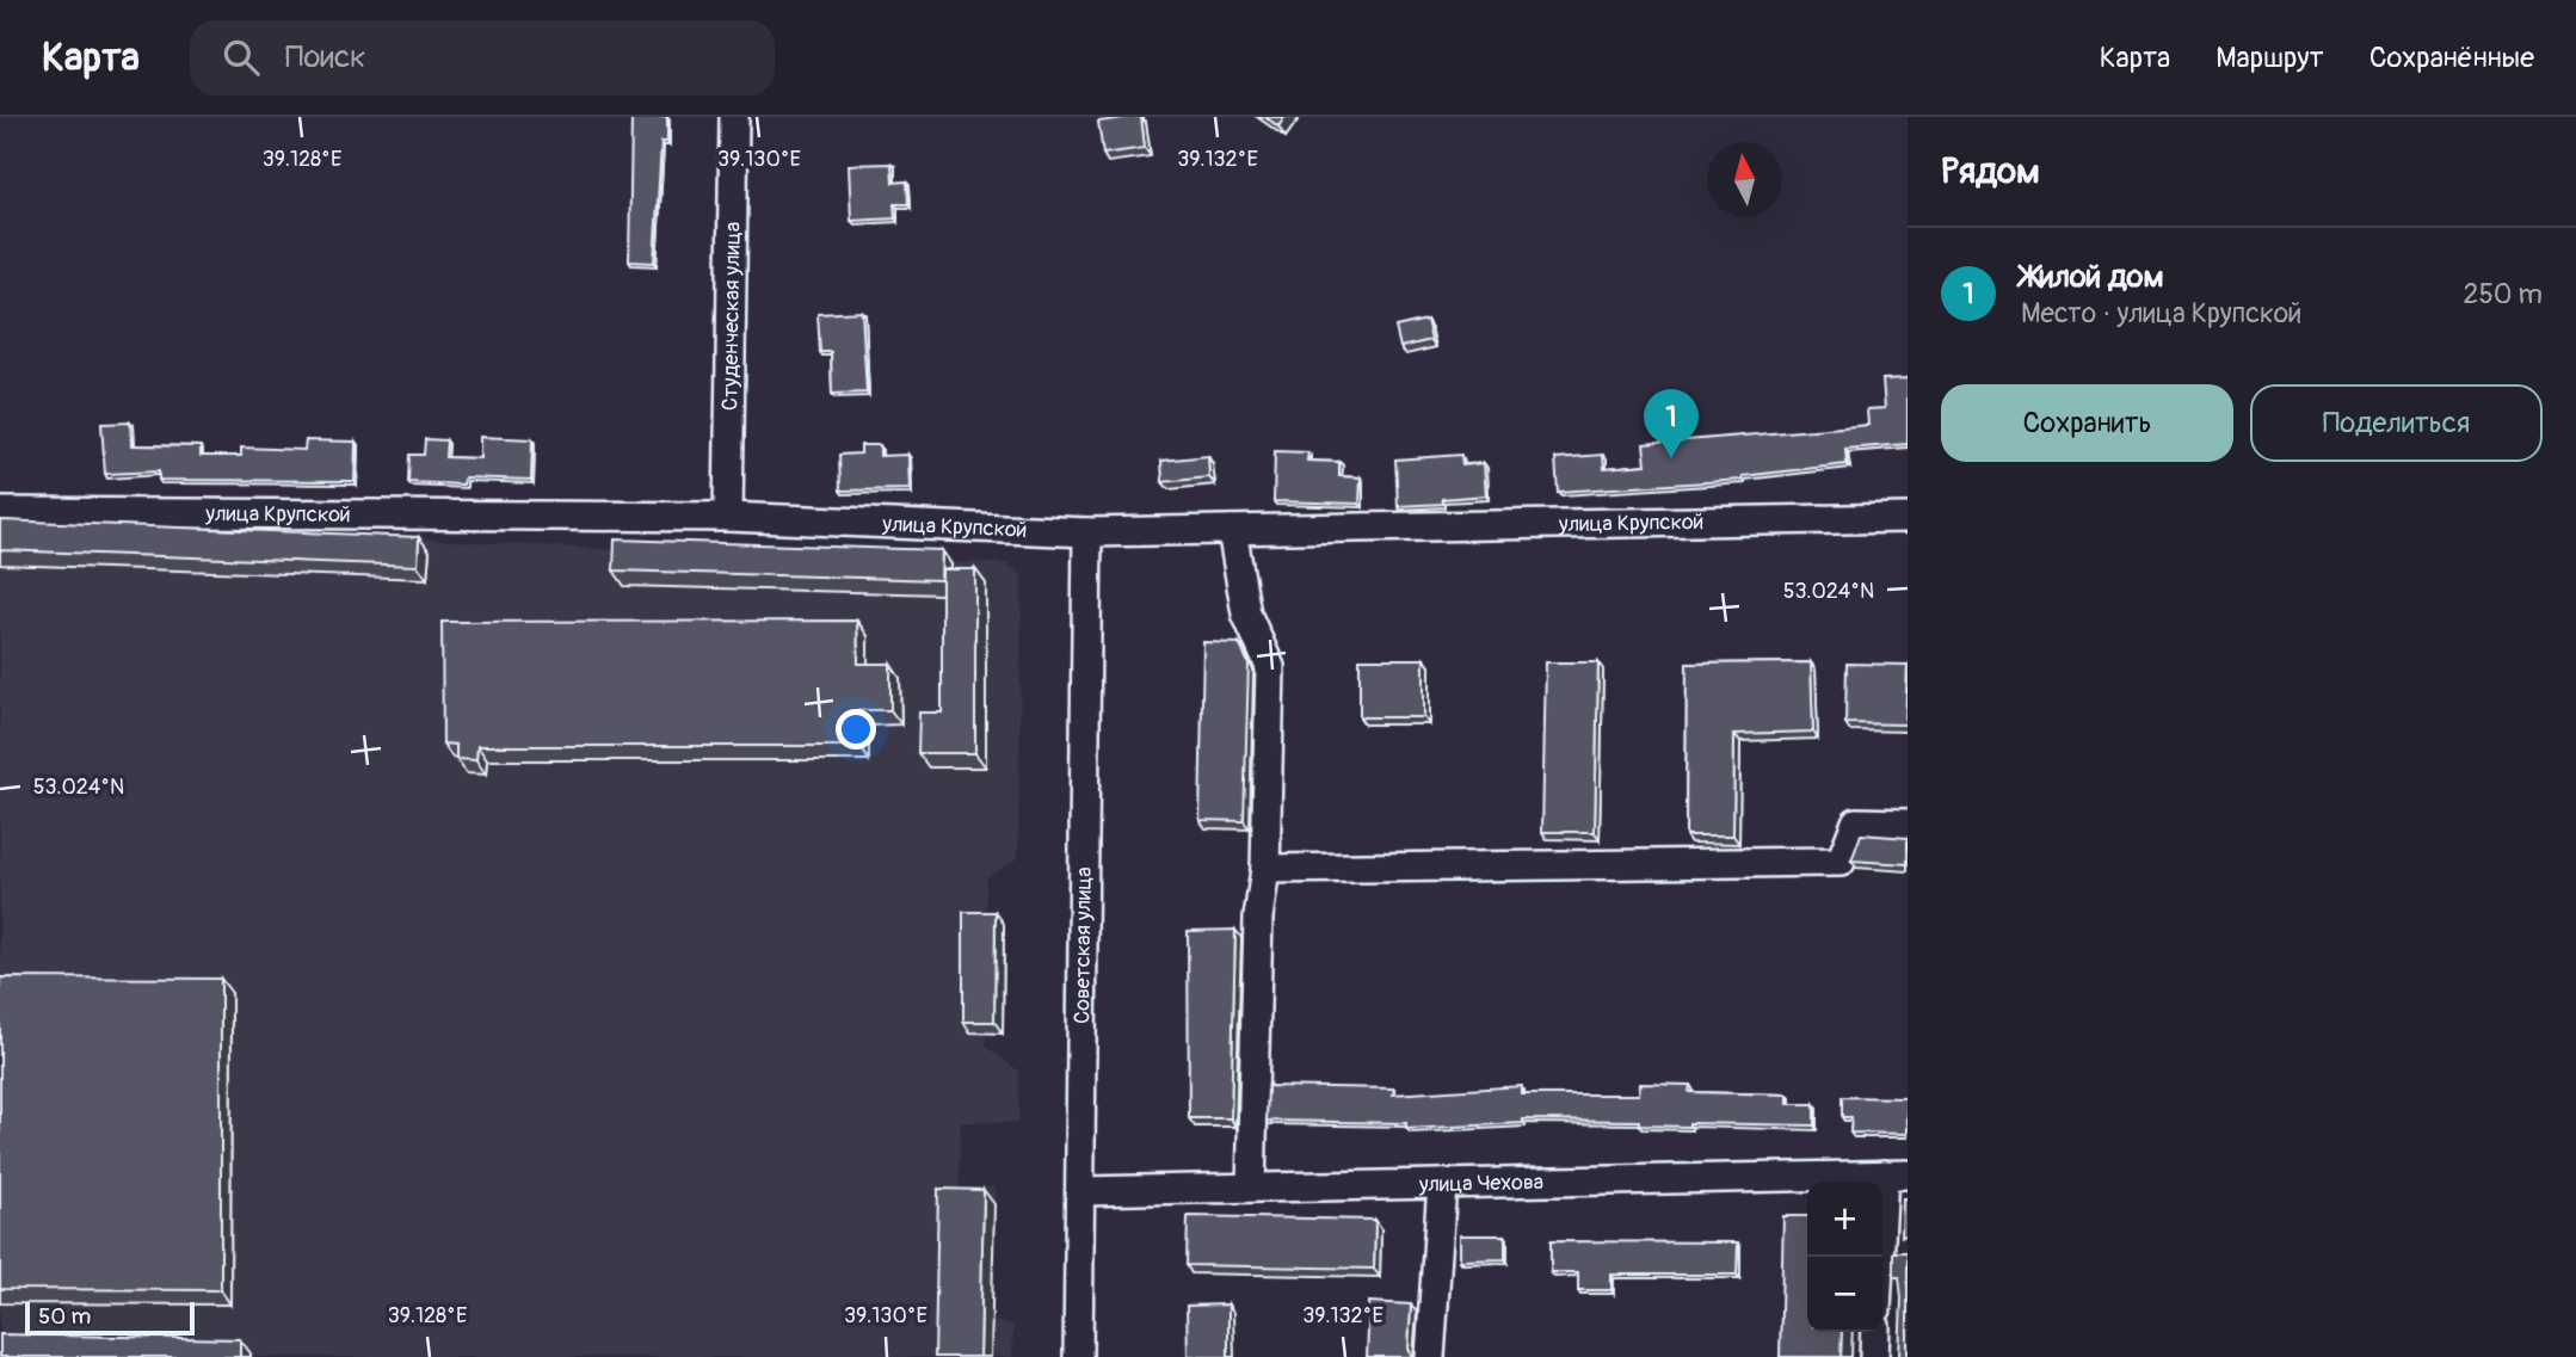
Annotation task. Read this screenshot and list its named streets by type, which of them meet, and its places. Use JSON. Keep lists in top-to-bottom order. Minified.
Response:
{"streets":{"street":["Студенческая улица","улица Крупской","Советская улица","улица Чехова"]},"crossings":[["Студенческая улица","улица Крупской"],["улица Крупской","Советская улица"],["Советская улица","улица Чехова"]],"scale_bar":"50 m","north":"top","page":{"header":"Карта","search":"Поиск","nav":["Карта","Маршрут","Сохранённые"],"heading":"Рядом","list":[{"mark":"1","name":"Жилой дом","note":"Место · улица Крупской","value":"250 m"}],"buttons":["Сохранить","Поделиться"],"pins":"1","map_buttons":["+","−"],"scale":"50 m"},"coordinates":["39.128°E","39.130°E","39.132°E","53.024°N"]}
